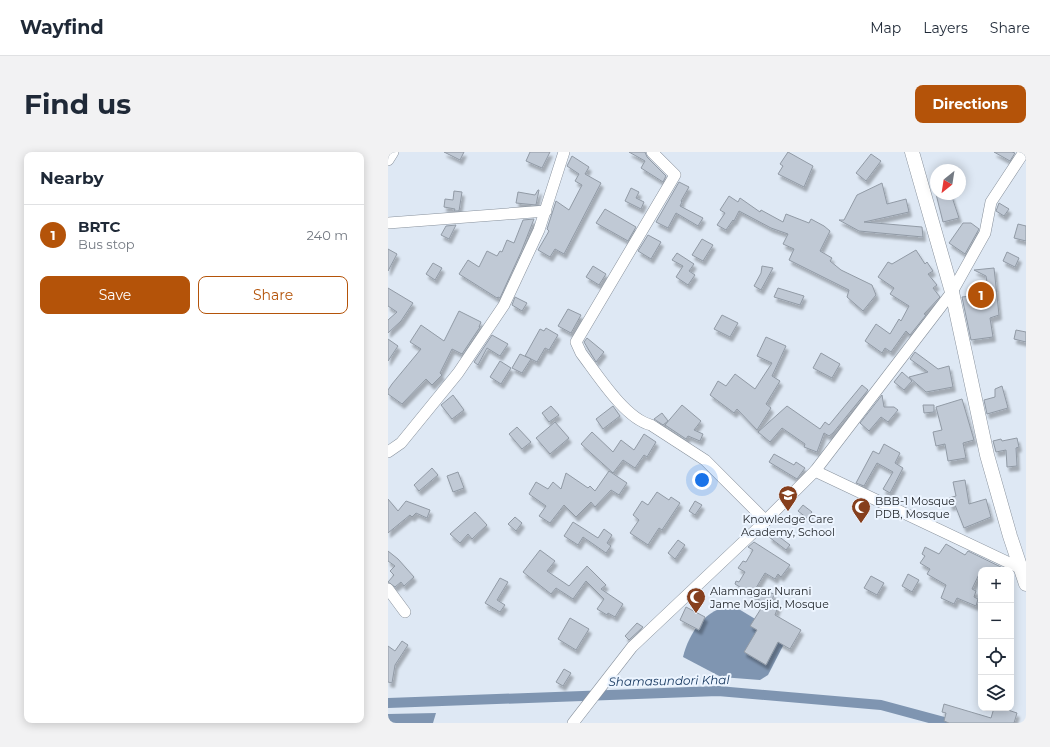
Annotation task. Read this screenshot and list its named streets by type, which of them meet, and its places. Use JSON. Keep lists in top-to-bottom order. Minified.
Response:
{"water":["Shamasundori Khal"],"places":{"school or university":["Knowledge Care Academy, School"],"mosque":["BBB-1 Mosque PDB, Mosque","Alamnagar Nurani Jame Mosjid, Mosque"]},"north":"bottom left","page":{"header":"Wayfind","nav":["Map","Layers","Share"],"buttons":["Directions",["Save","Share"]],"title":"Find us","heading":"Nearby","list":[{"mark":"1","name":"BRTC","note":"Bus stop","value":"240 m"}],"pins":"1","map_buttons":["+","−"]}}
